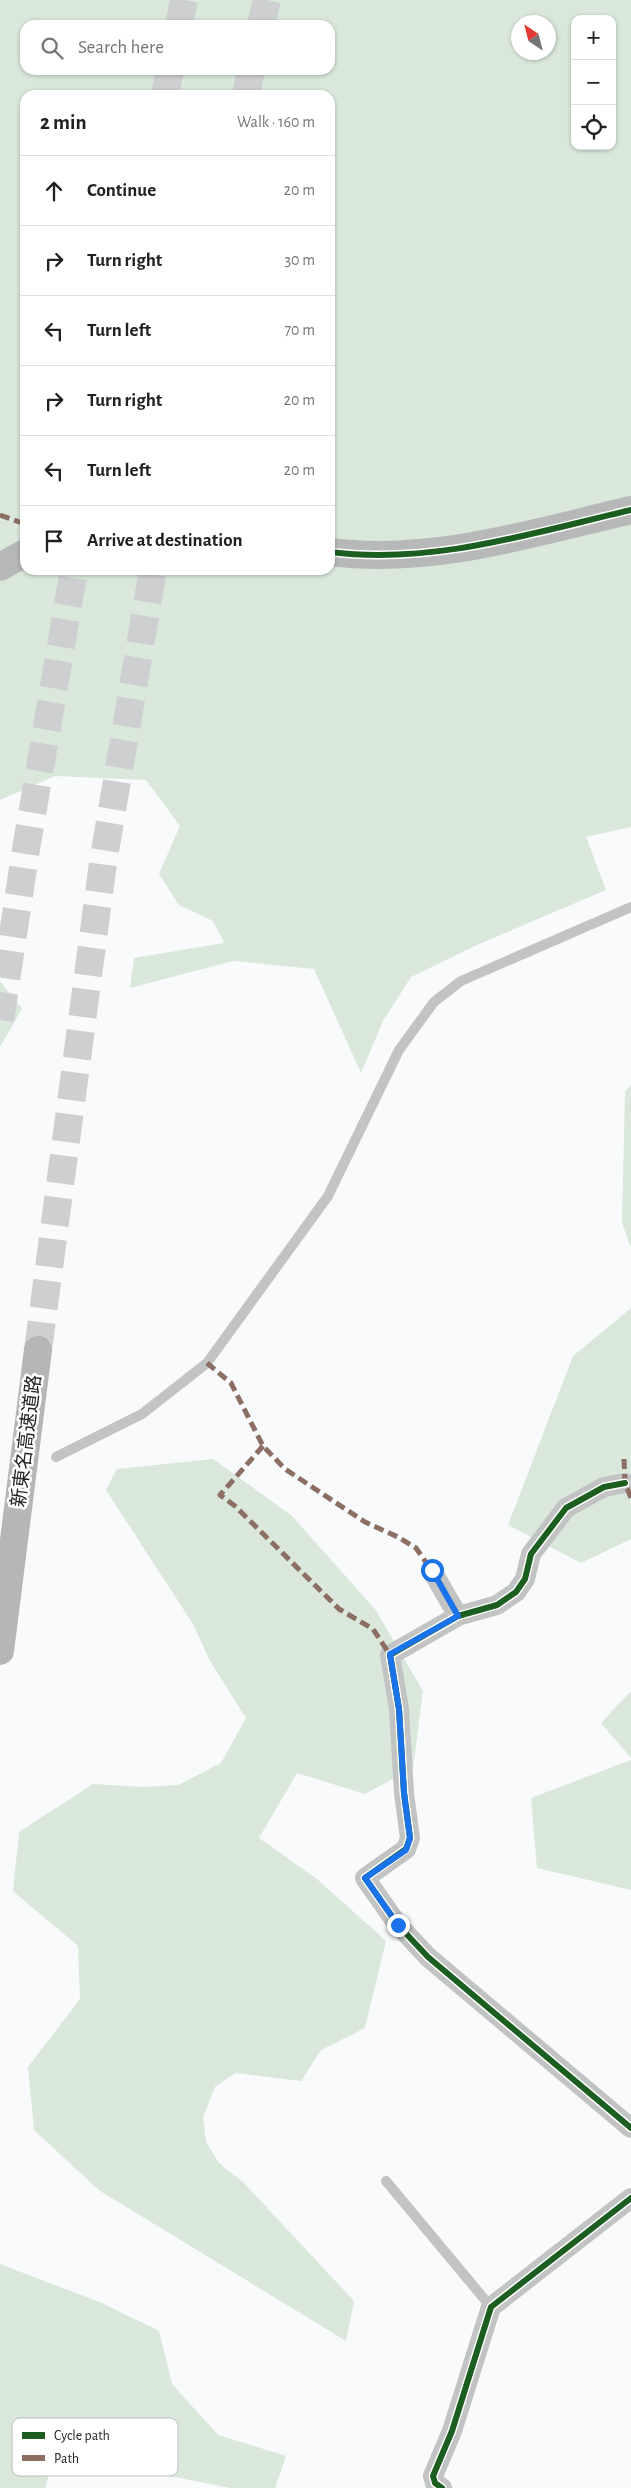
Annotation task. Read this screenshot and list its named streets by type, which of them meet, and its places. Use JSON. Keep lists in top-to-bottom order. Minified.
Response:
{"streets":{"highway":["新東名高速道路"]},"legend":["Cycle path","Path"],"north":"top left","page":{"map_buttons":["+","−"],"search":"Search here","heading":["2 min","Walk · 160 m"],"list":[["Continue","20 m"],["Turn right","30 m"],["Turn left","70 m"],["Turn right","20 m"],["Turn left","20 m"],"Arrive at destination"]}}
